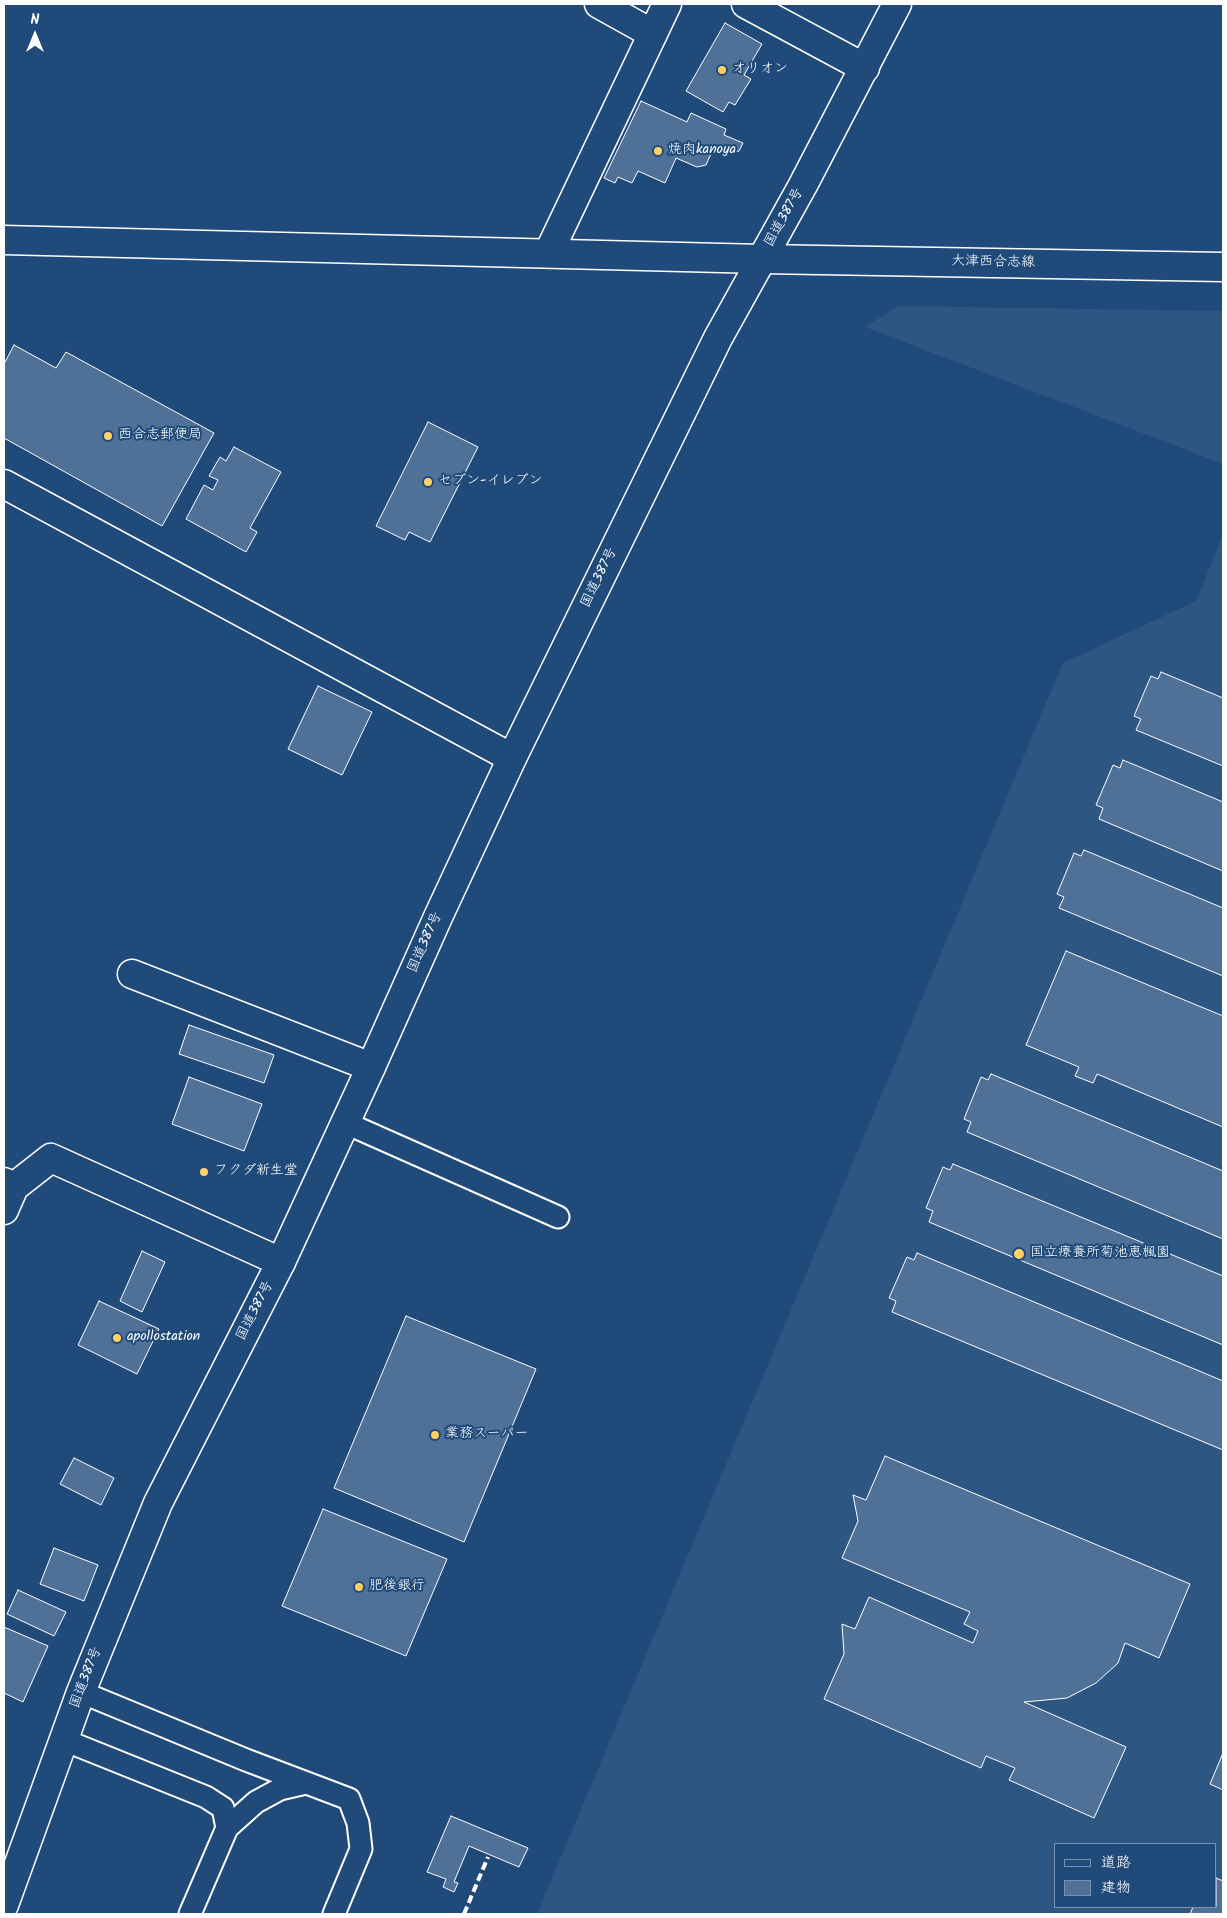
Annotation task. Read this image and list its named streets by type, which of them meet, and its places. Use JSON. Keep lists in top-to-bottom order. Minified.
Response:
{"streets":{"main road":["国道387号","大津西合志線"]},"crossings":[["国道387号","大津西合志線"]],"places":["オリオン","焼肉kanoya","西合志郵便局","セブン-イレブン","フクダ新生堂","国立療養所菊池恵楓園","apollostation","業務スーパー","肥後銀行"],"legend":["道路","建物"],"north":"top"}
